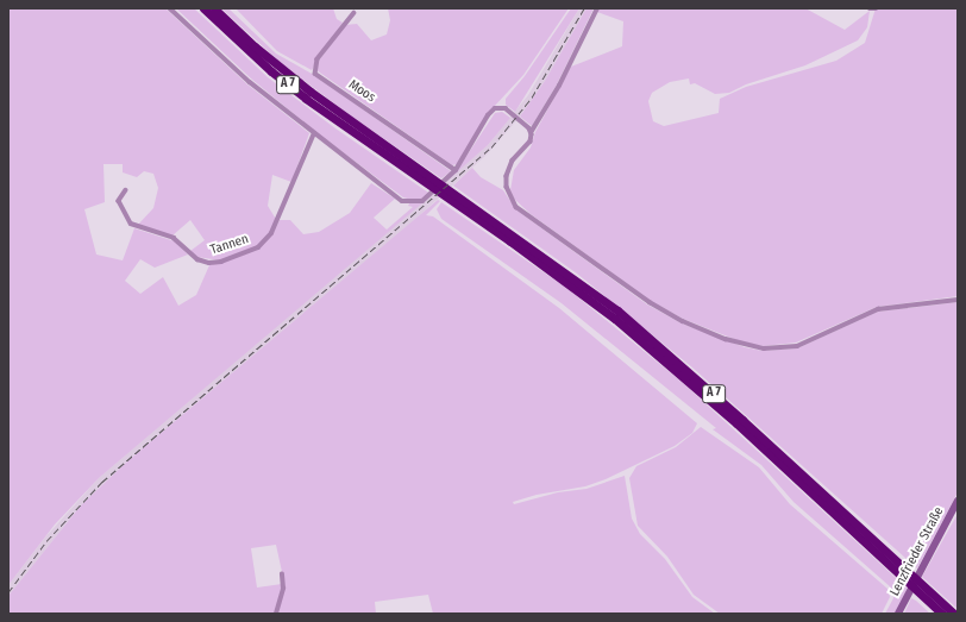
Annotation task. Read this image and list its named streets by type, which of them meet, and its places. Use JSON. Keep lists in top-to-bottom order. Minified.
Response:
{"streets":{"highway":["A 7"],"street":["Moos","Tannen","Lenzfrieder Straße"]}}
